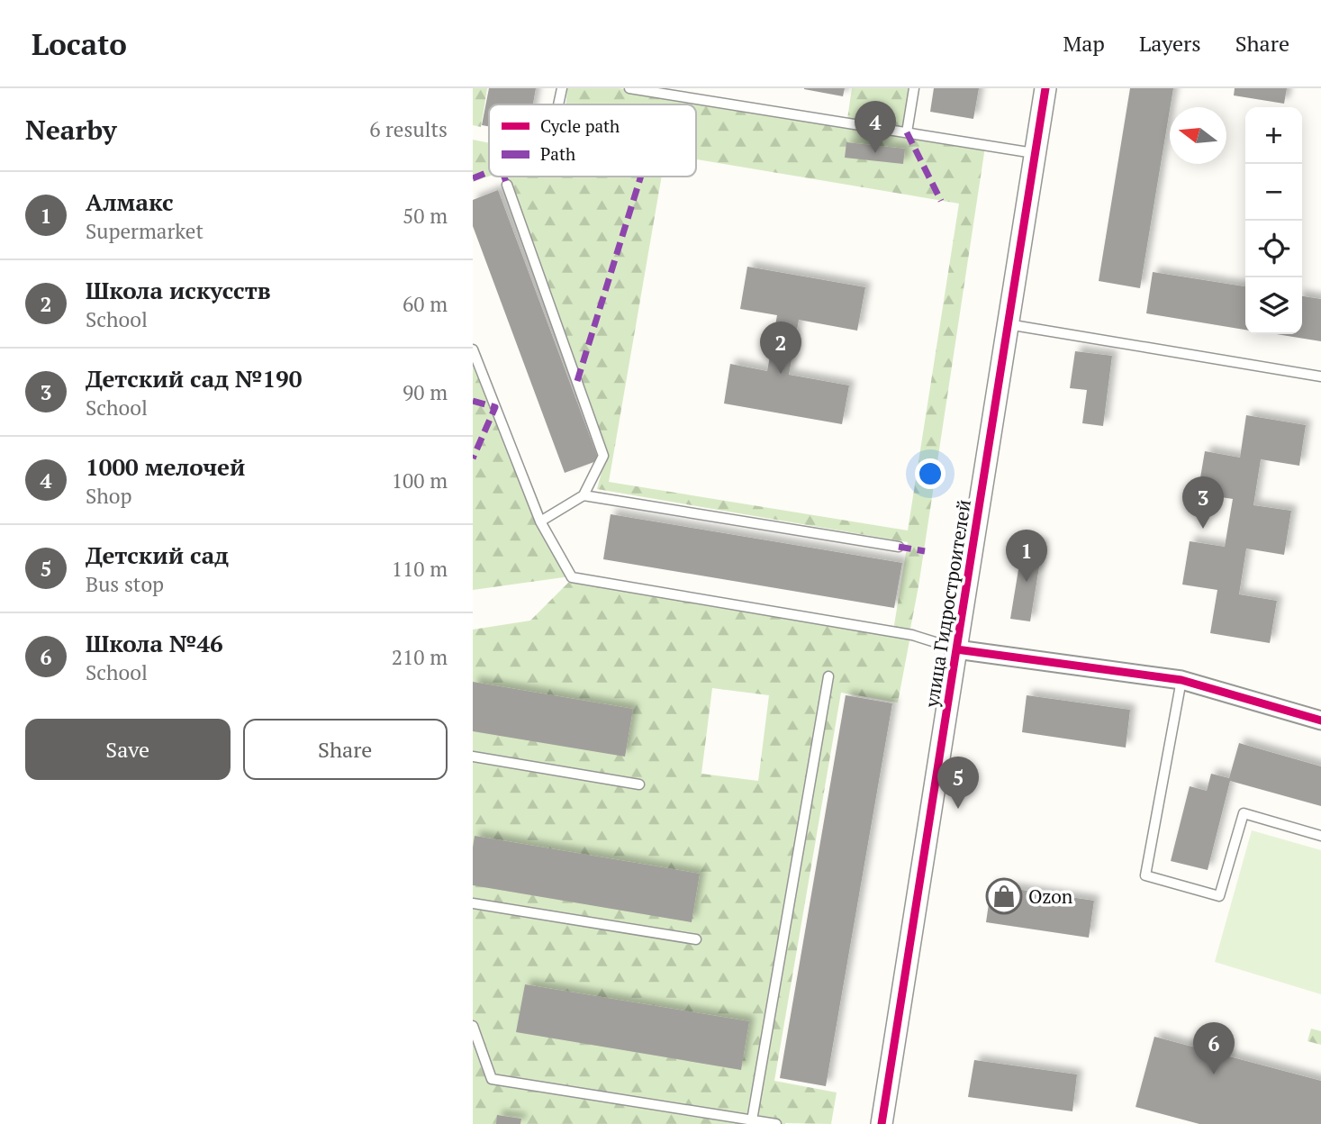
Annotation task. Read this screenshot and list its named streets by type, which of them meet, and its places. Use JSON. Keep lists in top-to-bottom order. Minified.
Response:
{"streets":{"street":["улица Гидростроителей"]},"places":{"shop":["Ozon"]},"legend":["Cycle path","Path"],"north":"left","page":{"header":"Locato","nav":["Map","Layers","Share"],"heading":["Nearby","6 results"],"pins":["4","2","3","1","5","6"],"map_buttons":["+","−"],"list":[{"mark":"1","name":"Алмакс","note":"Supermarket","value":"50 m"},{"mark":"2","name":"Школа искусств","note":"School","value":"60 m"},{"mark":"3","name":"Детский сад №190","note":"School","value":"90 m"},{"mark":"4","name":"1000 мелочей","note":"Shop","value":"100 m"},{"mark":"5","name":"Детский сад","note":"Bus stop","value":"110 m"},{"mark":"6","name":"Школа №46","note":"School","value":"210 m"}],"buttons":["Save","Share"]}}
